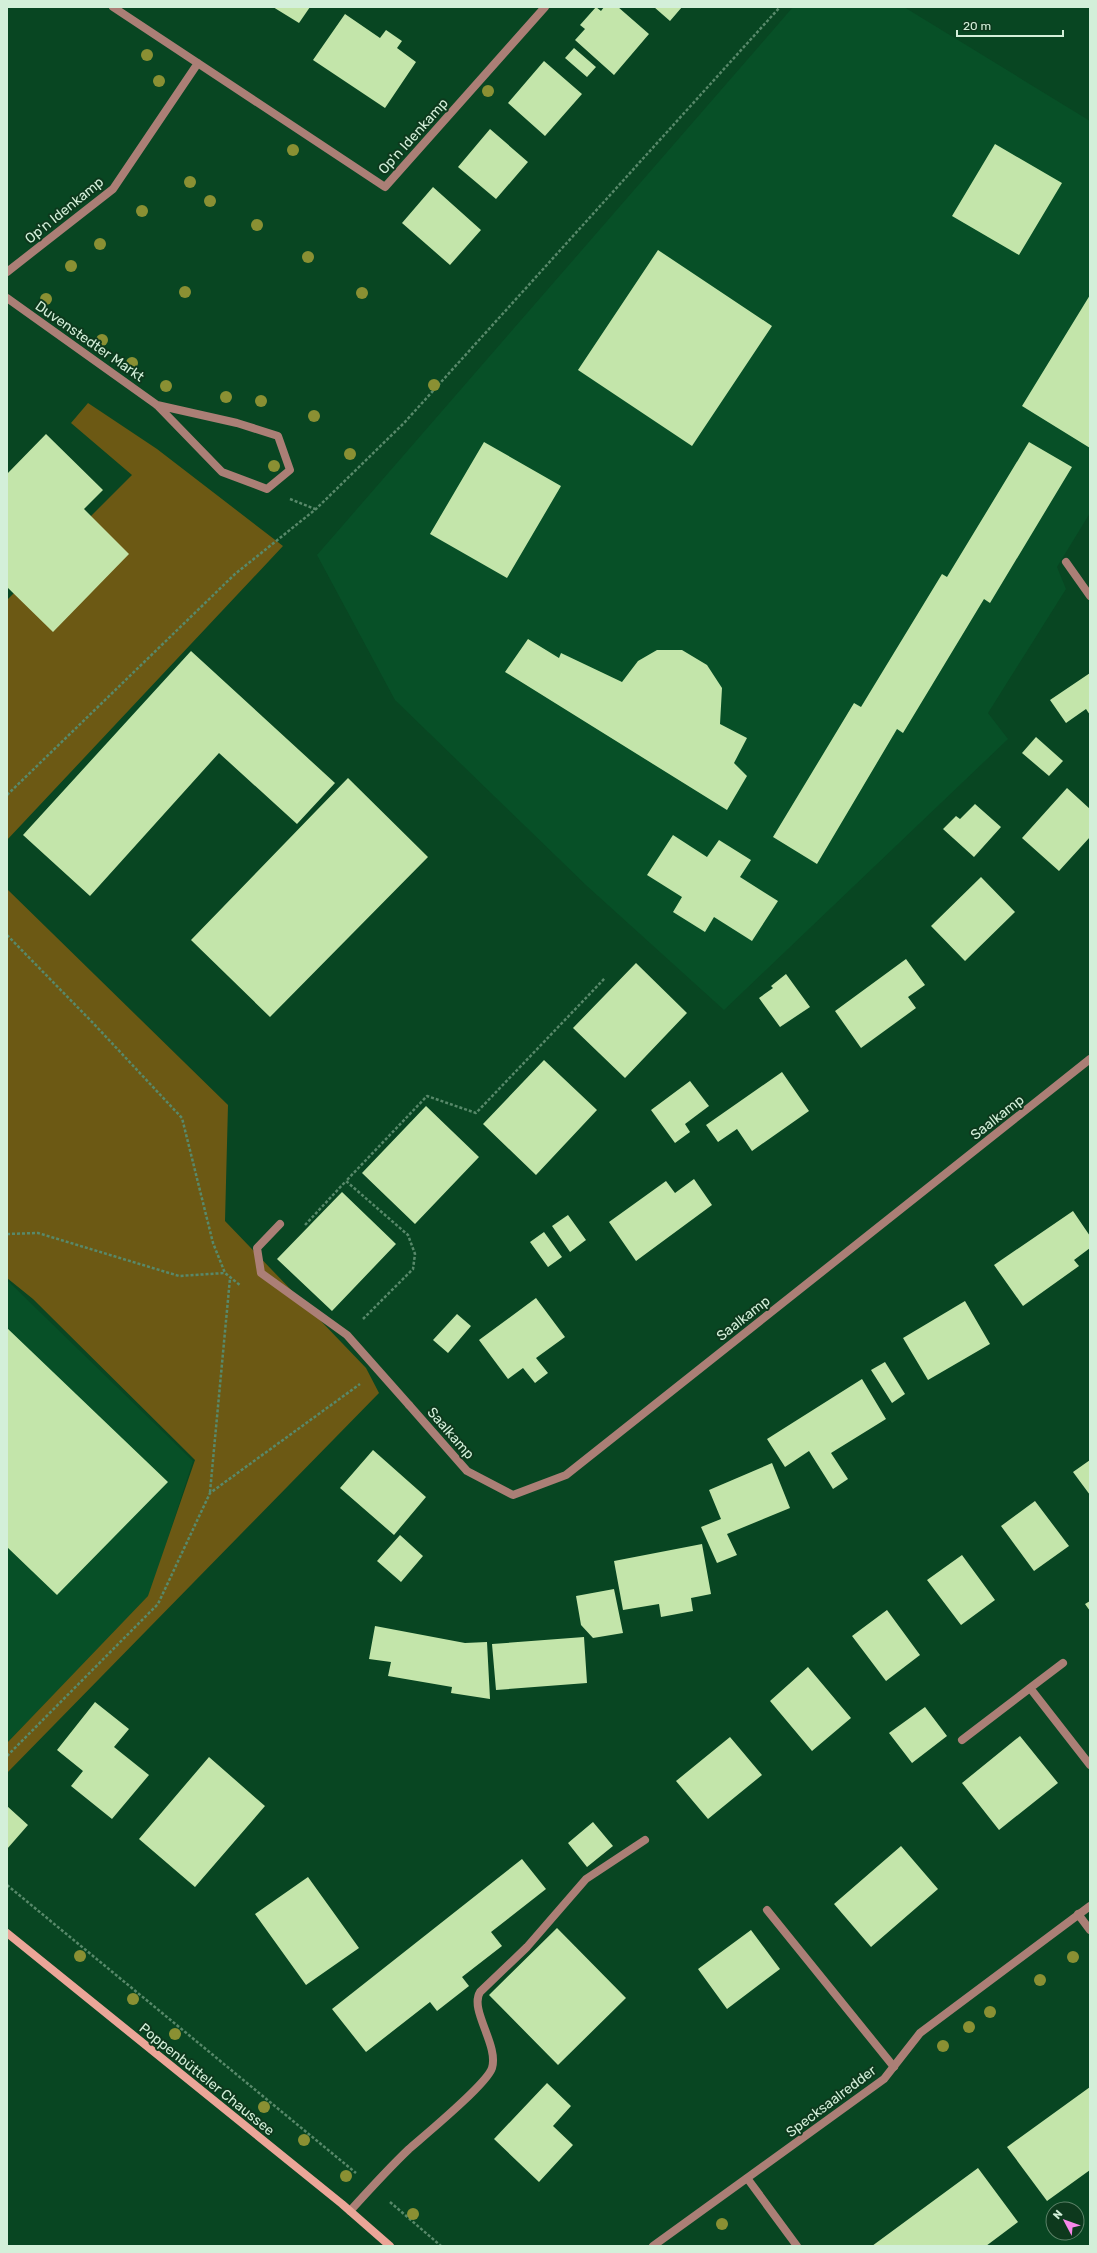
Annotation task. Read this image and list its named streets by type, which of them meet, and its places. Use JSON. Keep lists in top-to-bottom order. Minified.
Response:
{"streets":{"main road":["Poppenbütteler Chaussee"],"street":["Op'n Idenkamp","Duvenstedter Markt","Saalkamp","Specksaalredder"]},"scale_bar":"20 m","north":"top left"}
